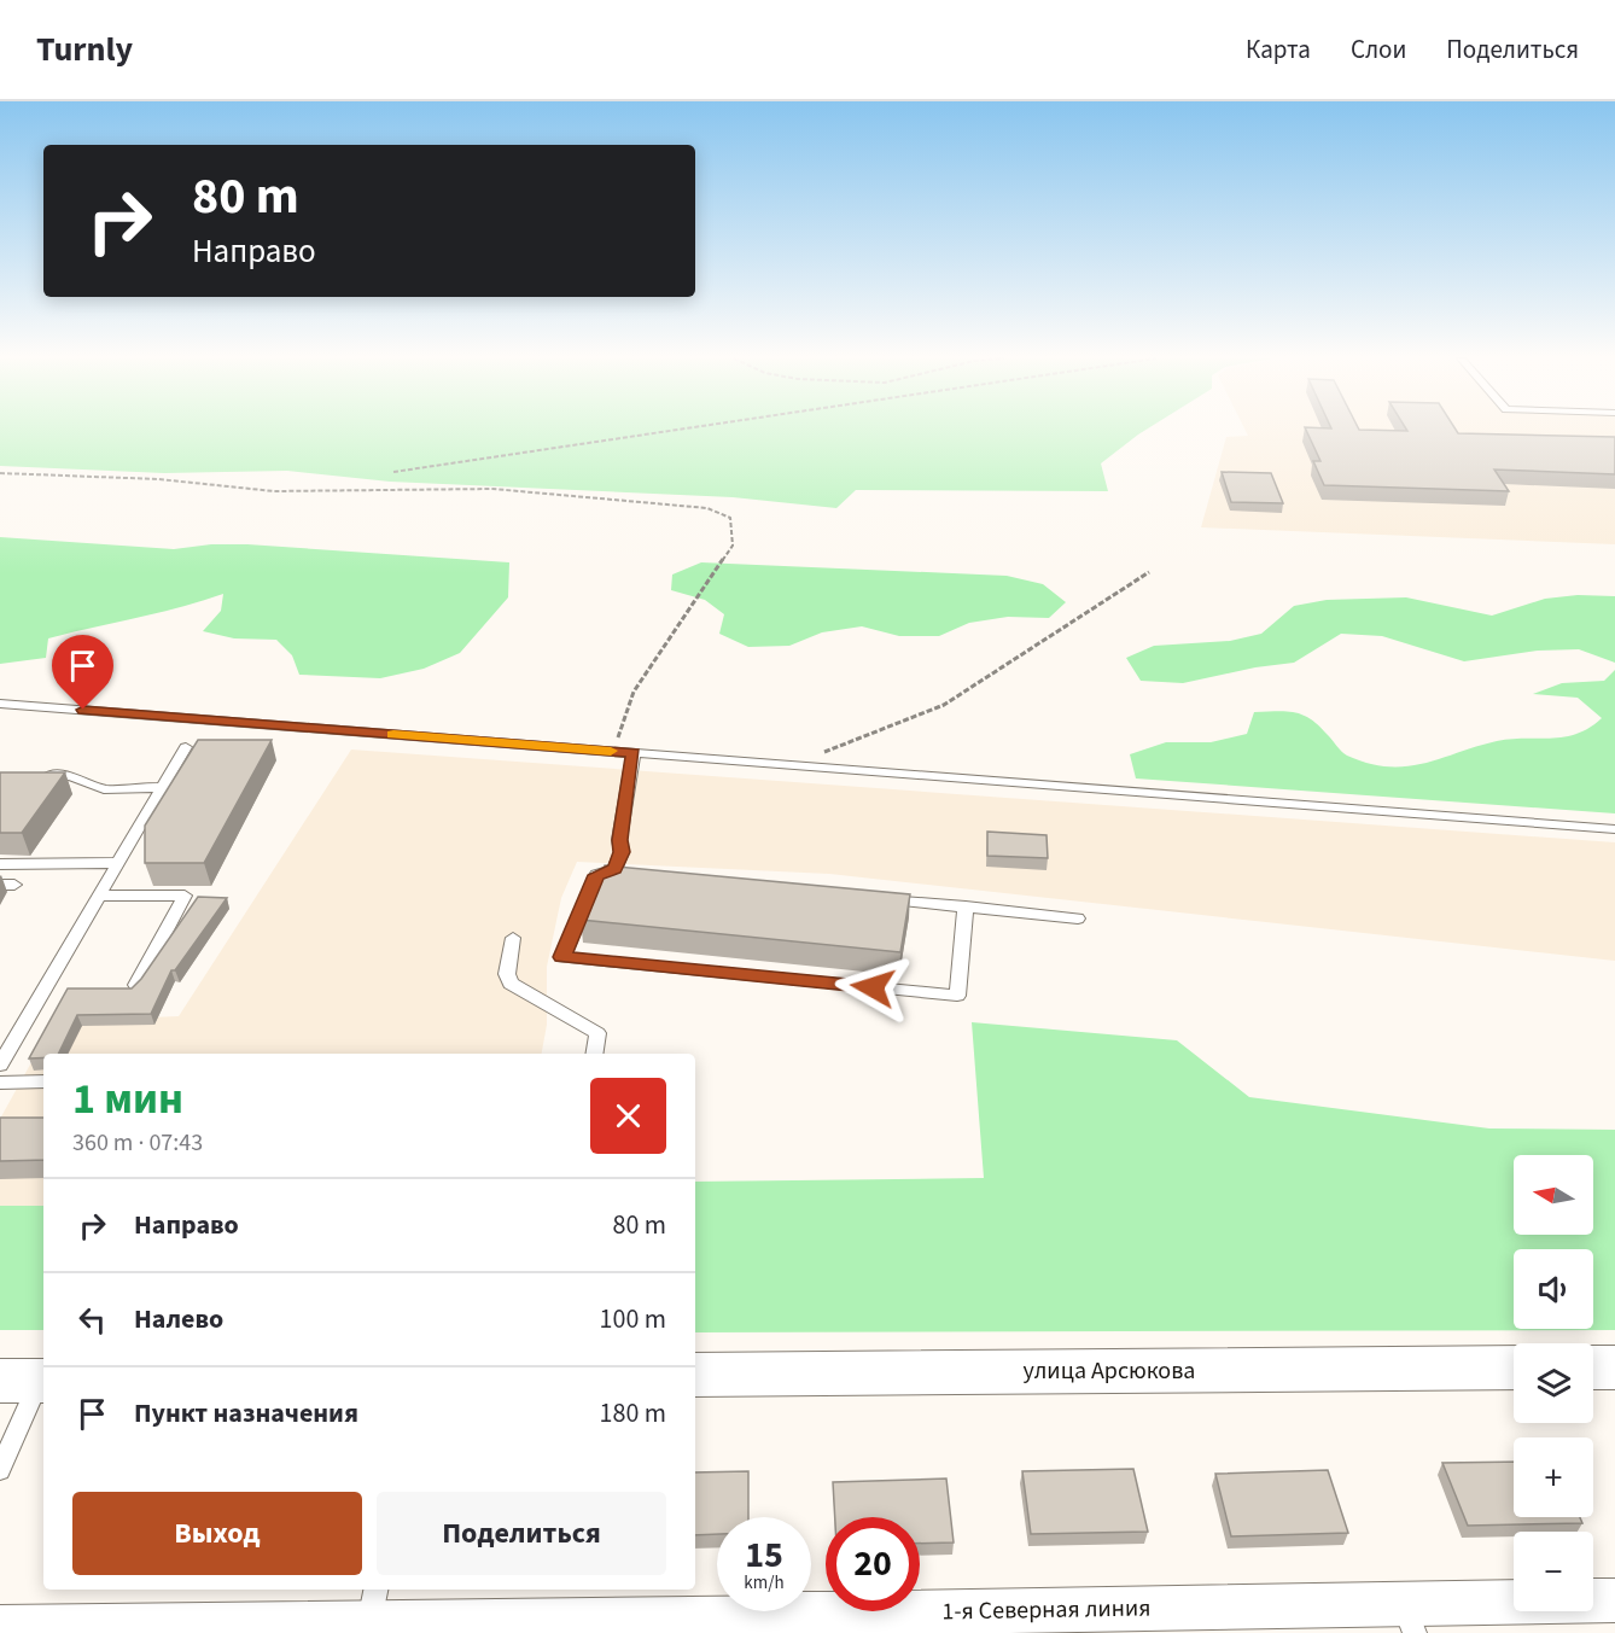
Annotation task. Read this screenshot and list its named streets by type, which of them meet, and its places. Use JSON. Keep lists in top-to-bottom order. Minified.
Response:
{"streets":{"street":["улица Арсюкова","1-я Северная линия"]},"north":"left","page":{"header":"Turnly","nav":["Карта","Слои","Поделиться"],"turn":["80 m","Направо"],"heading":["1 мин","360 m · 07:43"],"map_buttons":["+","−"],"list":[{"name":"Направо","value":"80 m"},{"name":"Налево","value":"100 m"},{"name":"Пункт назначения","value":"180 m"}],"buttons":["Выход","Поделиться"],"speed":"15 km/h","limit":"20"}}
